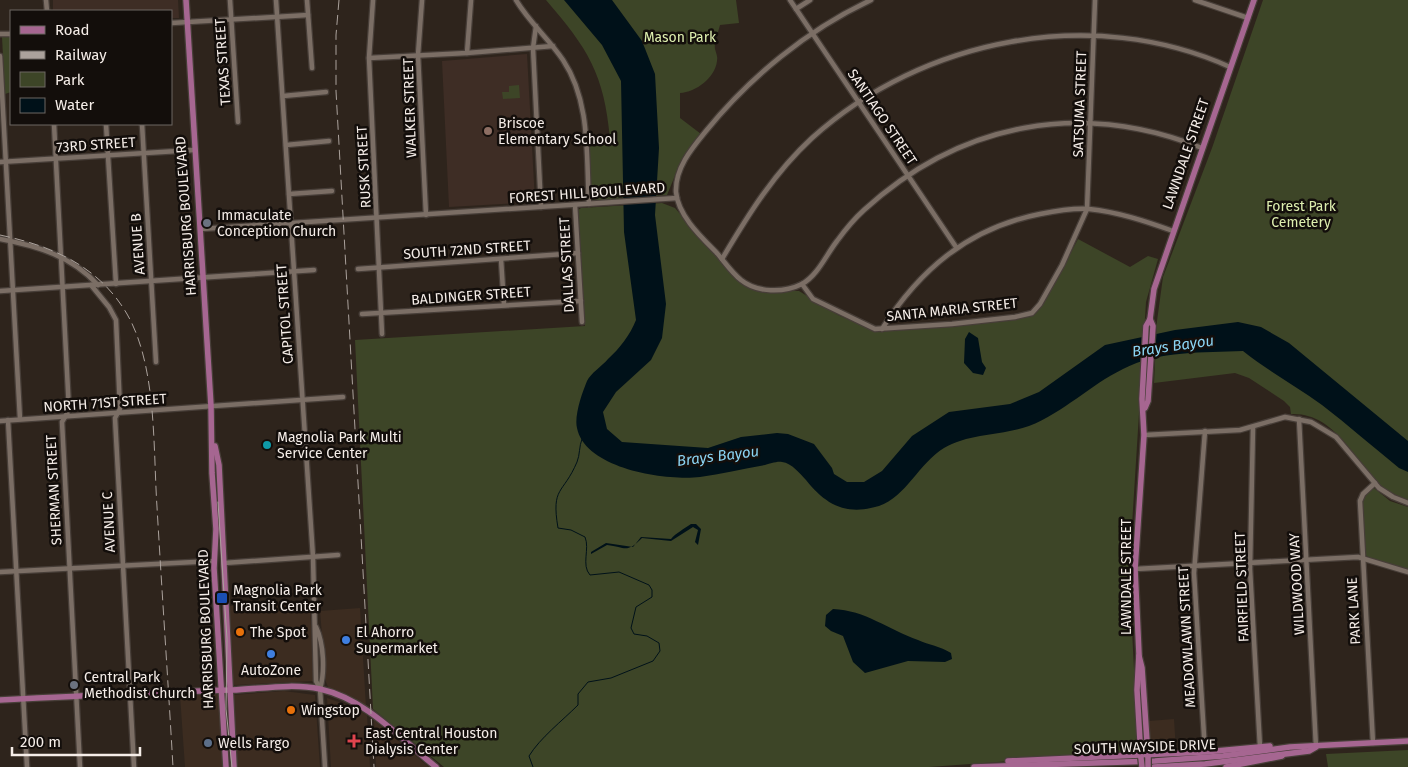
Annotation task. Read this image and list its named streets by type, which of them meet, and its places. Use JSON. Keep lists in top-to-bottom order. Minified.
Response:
{"streets":{"main road":["LAWNDALE STREET","HARRISBURG BOULEVARD","SOUTH WAYSIDE DRIVE"],"street":["TEXAS STREET","SATSUMA STREET","WALKER STREET","SANTIAGO STREET","73RD STREET","RUSK STREET","FOREST HILL BOULEVARD","AVENUE B","SOUTH 72ND STREET","DALLAS STREET","BALDINGER STREET","SANTA MARIA STREET","CAPITOL STREET","NORTH 71ST STREET","SHERMAN STREET","AVENUE C","WILDWOOD WAY","FAIRFIELD STREET","PARK LANE","MEADOWLAWN STREET"]},"crossings":[["SATSUMA STREET","SANTA MARIA STREET"],["WALKER STREET","FOREST HILL BOULEVARD"],["73RD STREET","HARRISBURG BOULEVARD"],["73RD STREET","AVENUE B"],["73RD STREET","SHERMAN STREET"],["RUSK STREET","FOREST HILL BOULEVARD"],["RUSK STREET","SOUTH 72ND STREET"],["RUSK STREET","BALDINGER STREET"],["FOREST HILL BOULEVARD","HARRISBURG BOULEVARD"],["FOREST HILL BOULEVARD","DALLAS STREET"],["FOREST HILL BOULEVARD","SANTA MARIA STREET"],["FOREST HILL BOULEVARD","CAPITOL STREET"],["HARRISBURG BOULEVARD","NORTH 71ST STREET"],["SOUTH 72ND STREET","DALLAS STREET"],["DALLAS STREET","BALDINGER STREET"],["CAPITOL STREET","NORTH 71ST STREET"],["NORTH 71ST STREET","SHERMAN STREET"],["NORTH 71ST STREET","AVENUE C"],["WILDWOOD WAY","SOUTH WAYSIDE DRIVE"],["PARK LANE","SOUTH WAYSIDE DRIVE"]],"water":["Brays Bayou"],"parks":["Mason Park","Forest Park Cemetery"],"places":{"other":["Briscoe Elementary School","Immaculate Conception Church","Magnolia Park Multi Service Center","The Spot","El Ahorro Supermarket","AutoZone","Central Park Methodist Church","Wingstop","Wells Fargo"],"transit":["Magnolia Park Transit Center"],"health":["East Central Houston Dialysis Center"]},"legend":["Road","Railway","Park","Water"],"scale_bar":"200 m"}
